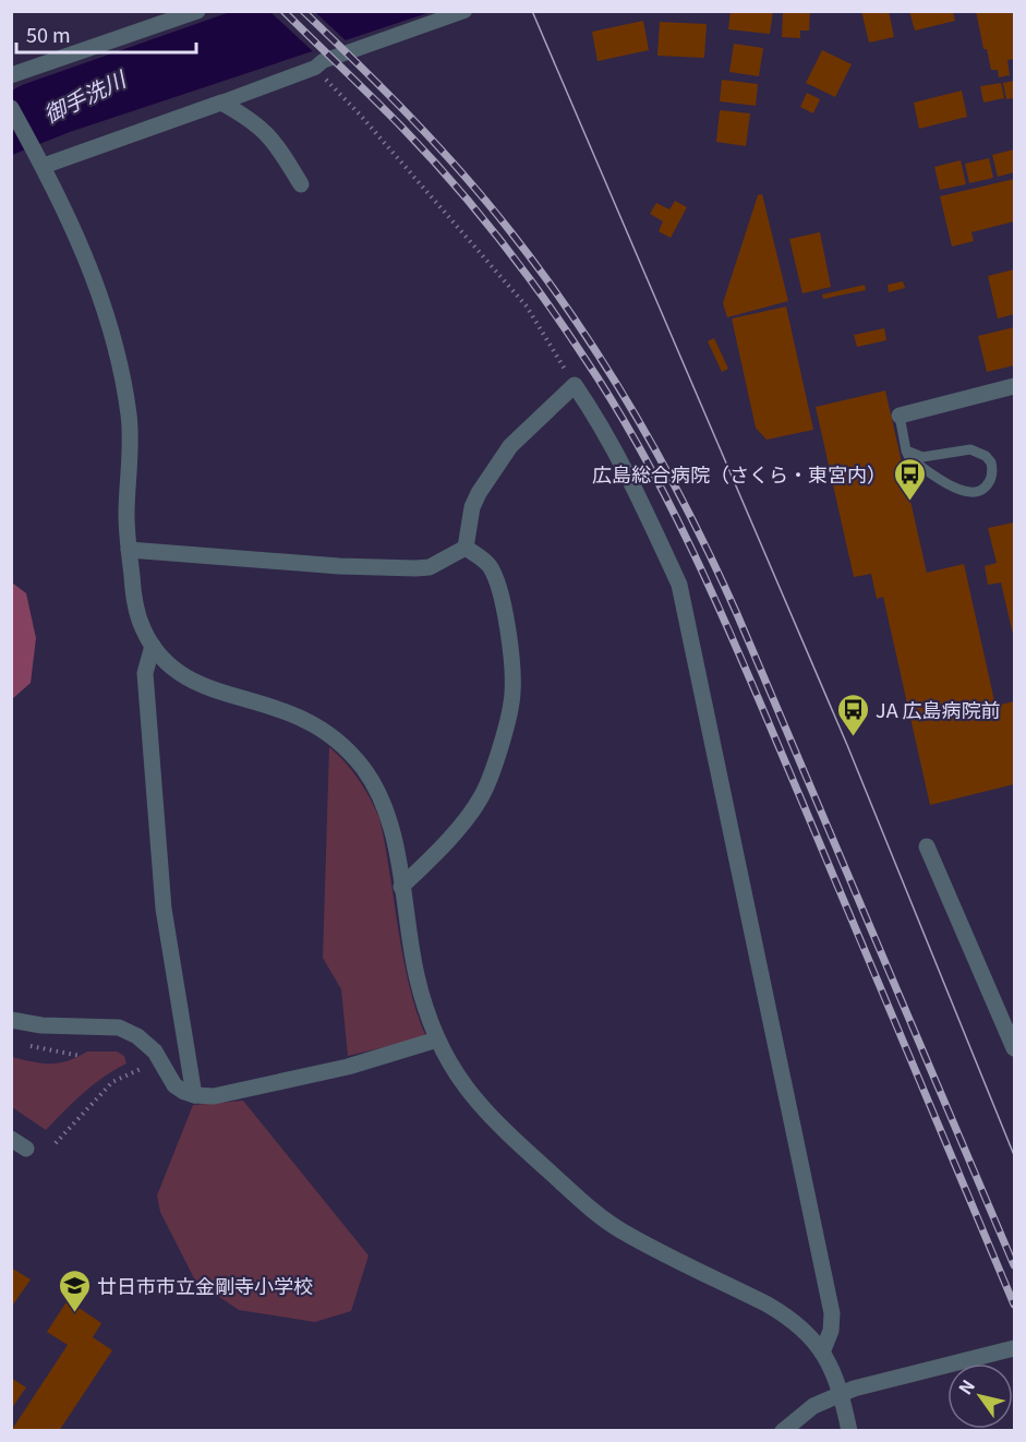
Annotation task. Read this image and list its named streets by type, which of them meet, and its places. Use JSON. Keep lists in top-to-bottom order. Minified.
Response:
{"water":["御手洗川"],"places":{"bus stop":["広島総合病院（さくら・東宮内）","JA 広島病院前"],"school or university":["廿日市市立金剛寺小学校"]},"scale_bar":"50 m","north":"top left"}
